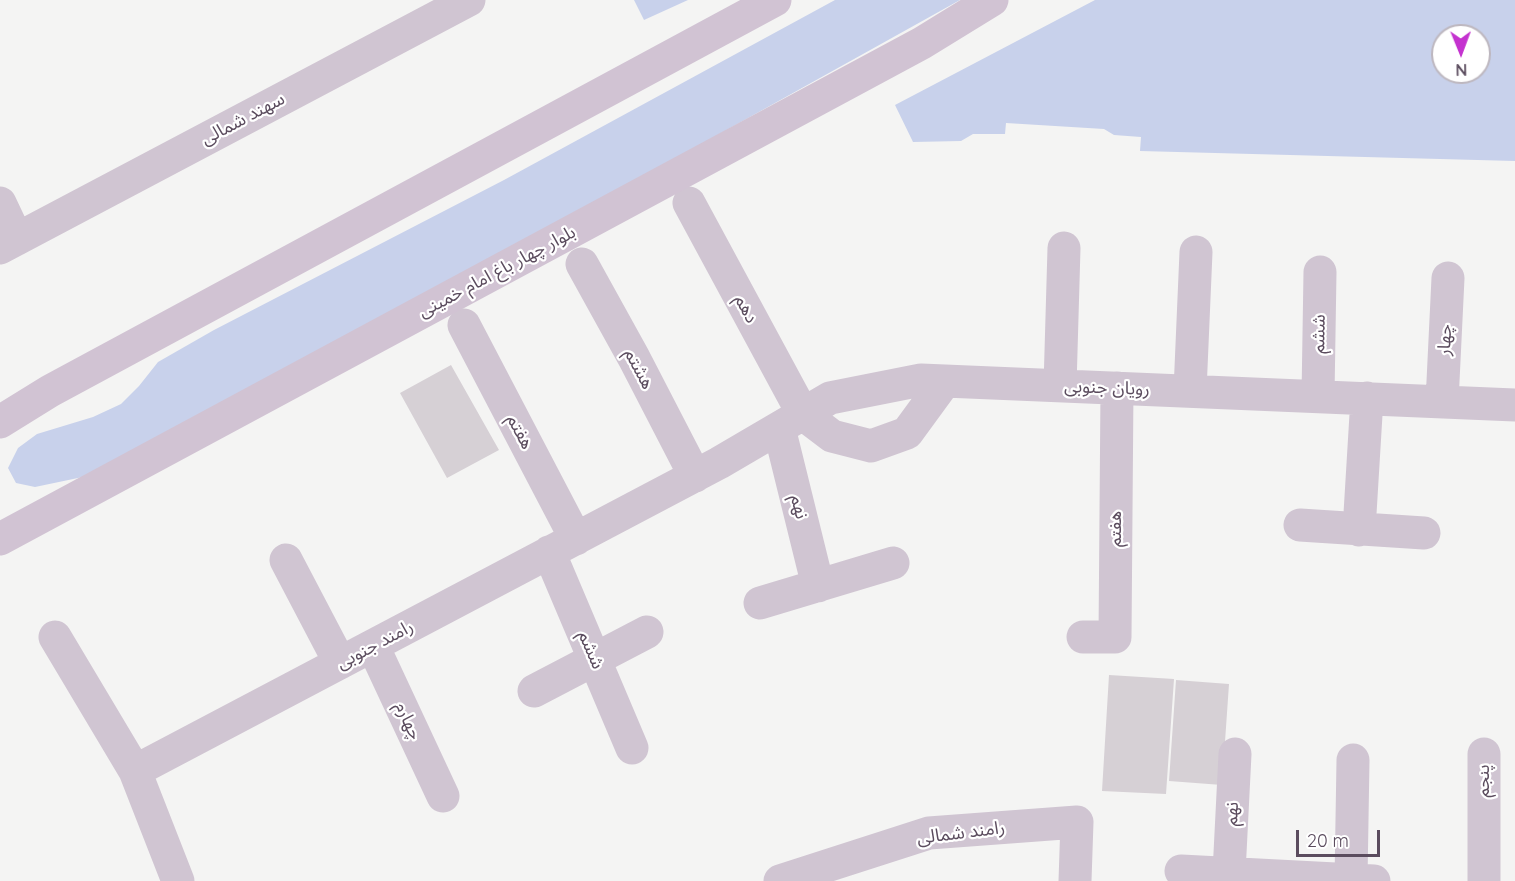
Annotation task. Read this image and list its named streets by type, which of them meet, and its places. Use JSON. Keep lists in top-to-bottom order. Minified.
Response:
{"streets":{"main road":["بلوار چهار باغ امام خمینی"],"street":["سهند شمالی","دهم","ششم","چهار","هشتم","رویان جنوبی","هفتم","نهم","رامند جنوبی","چهارم","پنجم","رامند شمالی"]},"crossings":[["دهم","رویان جنوبی"],["دهم","نهم"],["ششم","رویان جنوبی"],["ششم","هفتم"],["ششم","رامند جنوبی"],["چهار","رویان جنوبی"],["هشتم","رویان جنوبی"],["هشتم","رامند جنوبی"],["رویان جنوبی","هفتم"],["رویان جنوبی","نهم"],["رویان جنوبی","رامند جنوبی"],["هفتم","رامند جنوبی"],["رامند جنوبی","چهارم"]],"scale_bar":"20 m","north":"bottom"}
